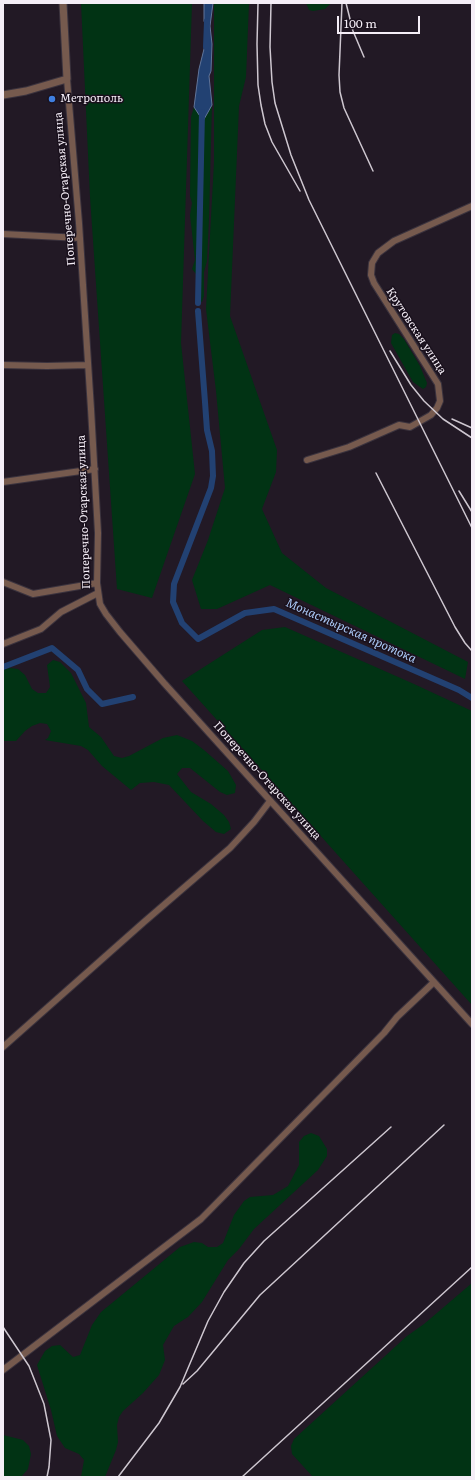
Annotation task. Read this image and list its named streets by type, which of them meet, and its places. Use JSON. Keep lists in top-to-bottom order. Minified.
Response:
{"streets":{"street":["Поперечно-Отарская улица","Крутовская улица"]},"water":["Монастырская протока"],"places":["Метрополь"],"scale_bar":"100 m"}
